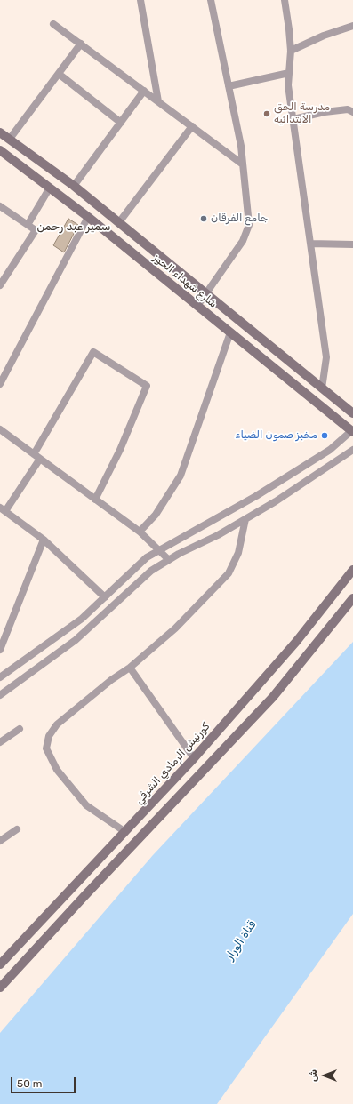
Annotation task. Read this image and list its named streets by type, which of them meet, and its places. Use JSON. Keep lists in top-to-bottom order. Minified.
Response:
{"streets":{"main road":["شارع شهداء الحوز","كورنيش الرمادي الشرقي"]},"districts":["سمير عبد رحمن"],"water":["قناة الورار"],"places":["مدرسة الحق الابتدائية","جامع الفرقان","مخبز صمون الضياء"],"scale_bar":"50 m","north":"left"}
